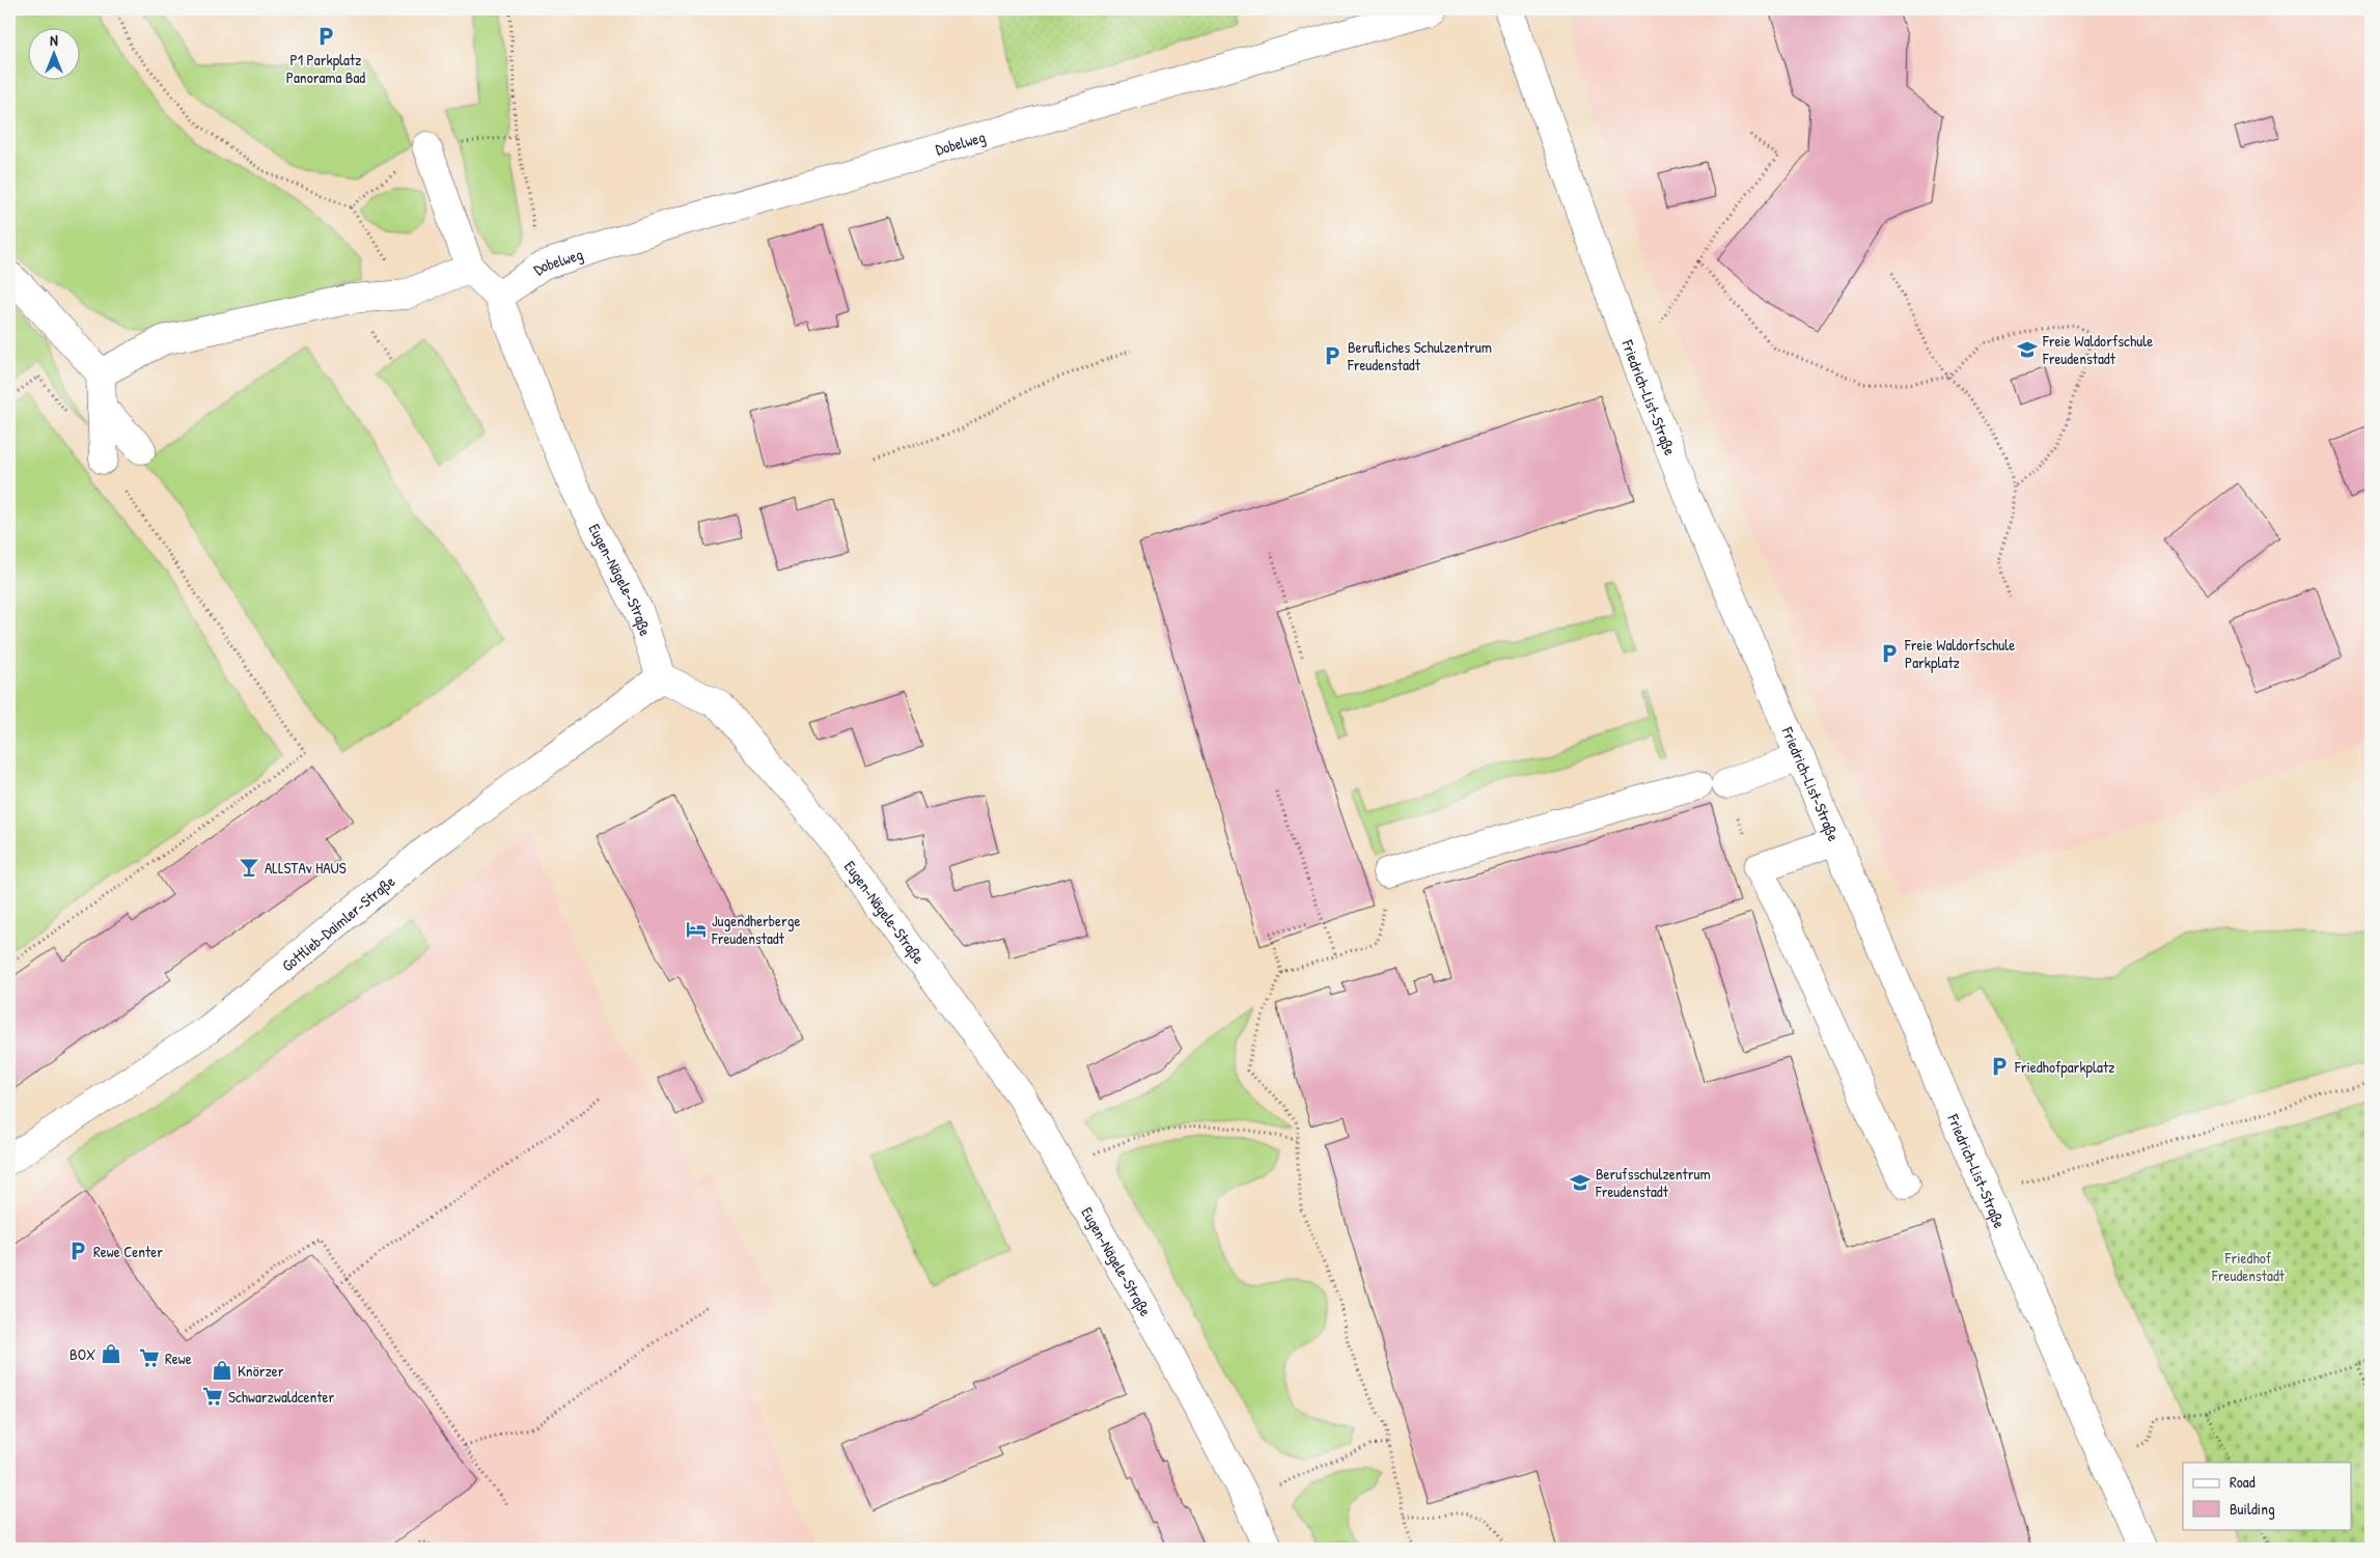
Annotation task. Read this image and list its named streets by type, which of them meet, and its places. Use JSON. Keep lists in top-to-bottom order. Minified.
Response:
{"streets":{"street":["Dobelweg","Friedrich-List-Straße","Eugen-Nägele-Straße","Gottlieb-Daimler-Straße"]},"crossings":[["Dobelweg","Eugen-Nägele-Straße"],["Eugen-Nägele-Straße","Gottlieb-Daimler-Straße"]],"parks":["Friedhof Freudenstadt"],"places":{"parking":["P1 Parkplatz Panorama Bad","Berufliches Schulzentrum Freudenstadt","Freie Waldorfschule Parkplatz","Friedhofparkplatz","Rewe Center"],"school or university":["Freie Waldorfschule Freudenstadt","Berufsschulzentrum Freudenstadt"],"bar":["ALLSTAv HAUS"],"hotel":["Jugendherberge Freudenstadt"],"shop":["BOX","Knörzer"],"supermarket":["Rewe","Schwarzwaldcenter"]},"legend":["Road","Building"],"north":"top"}
